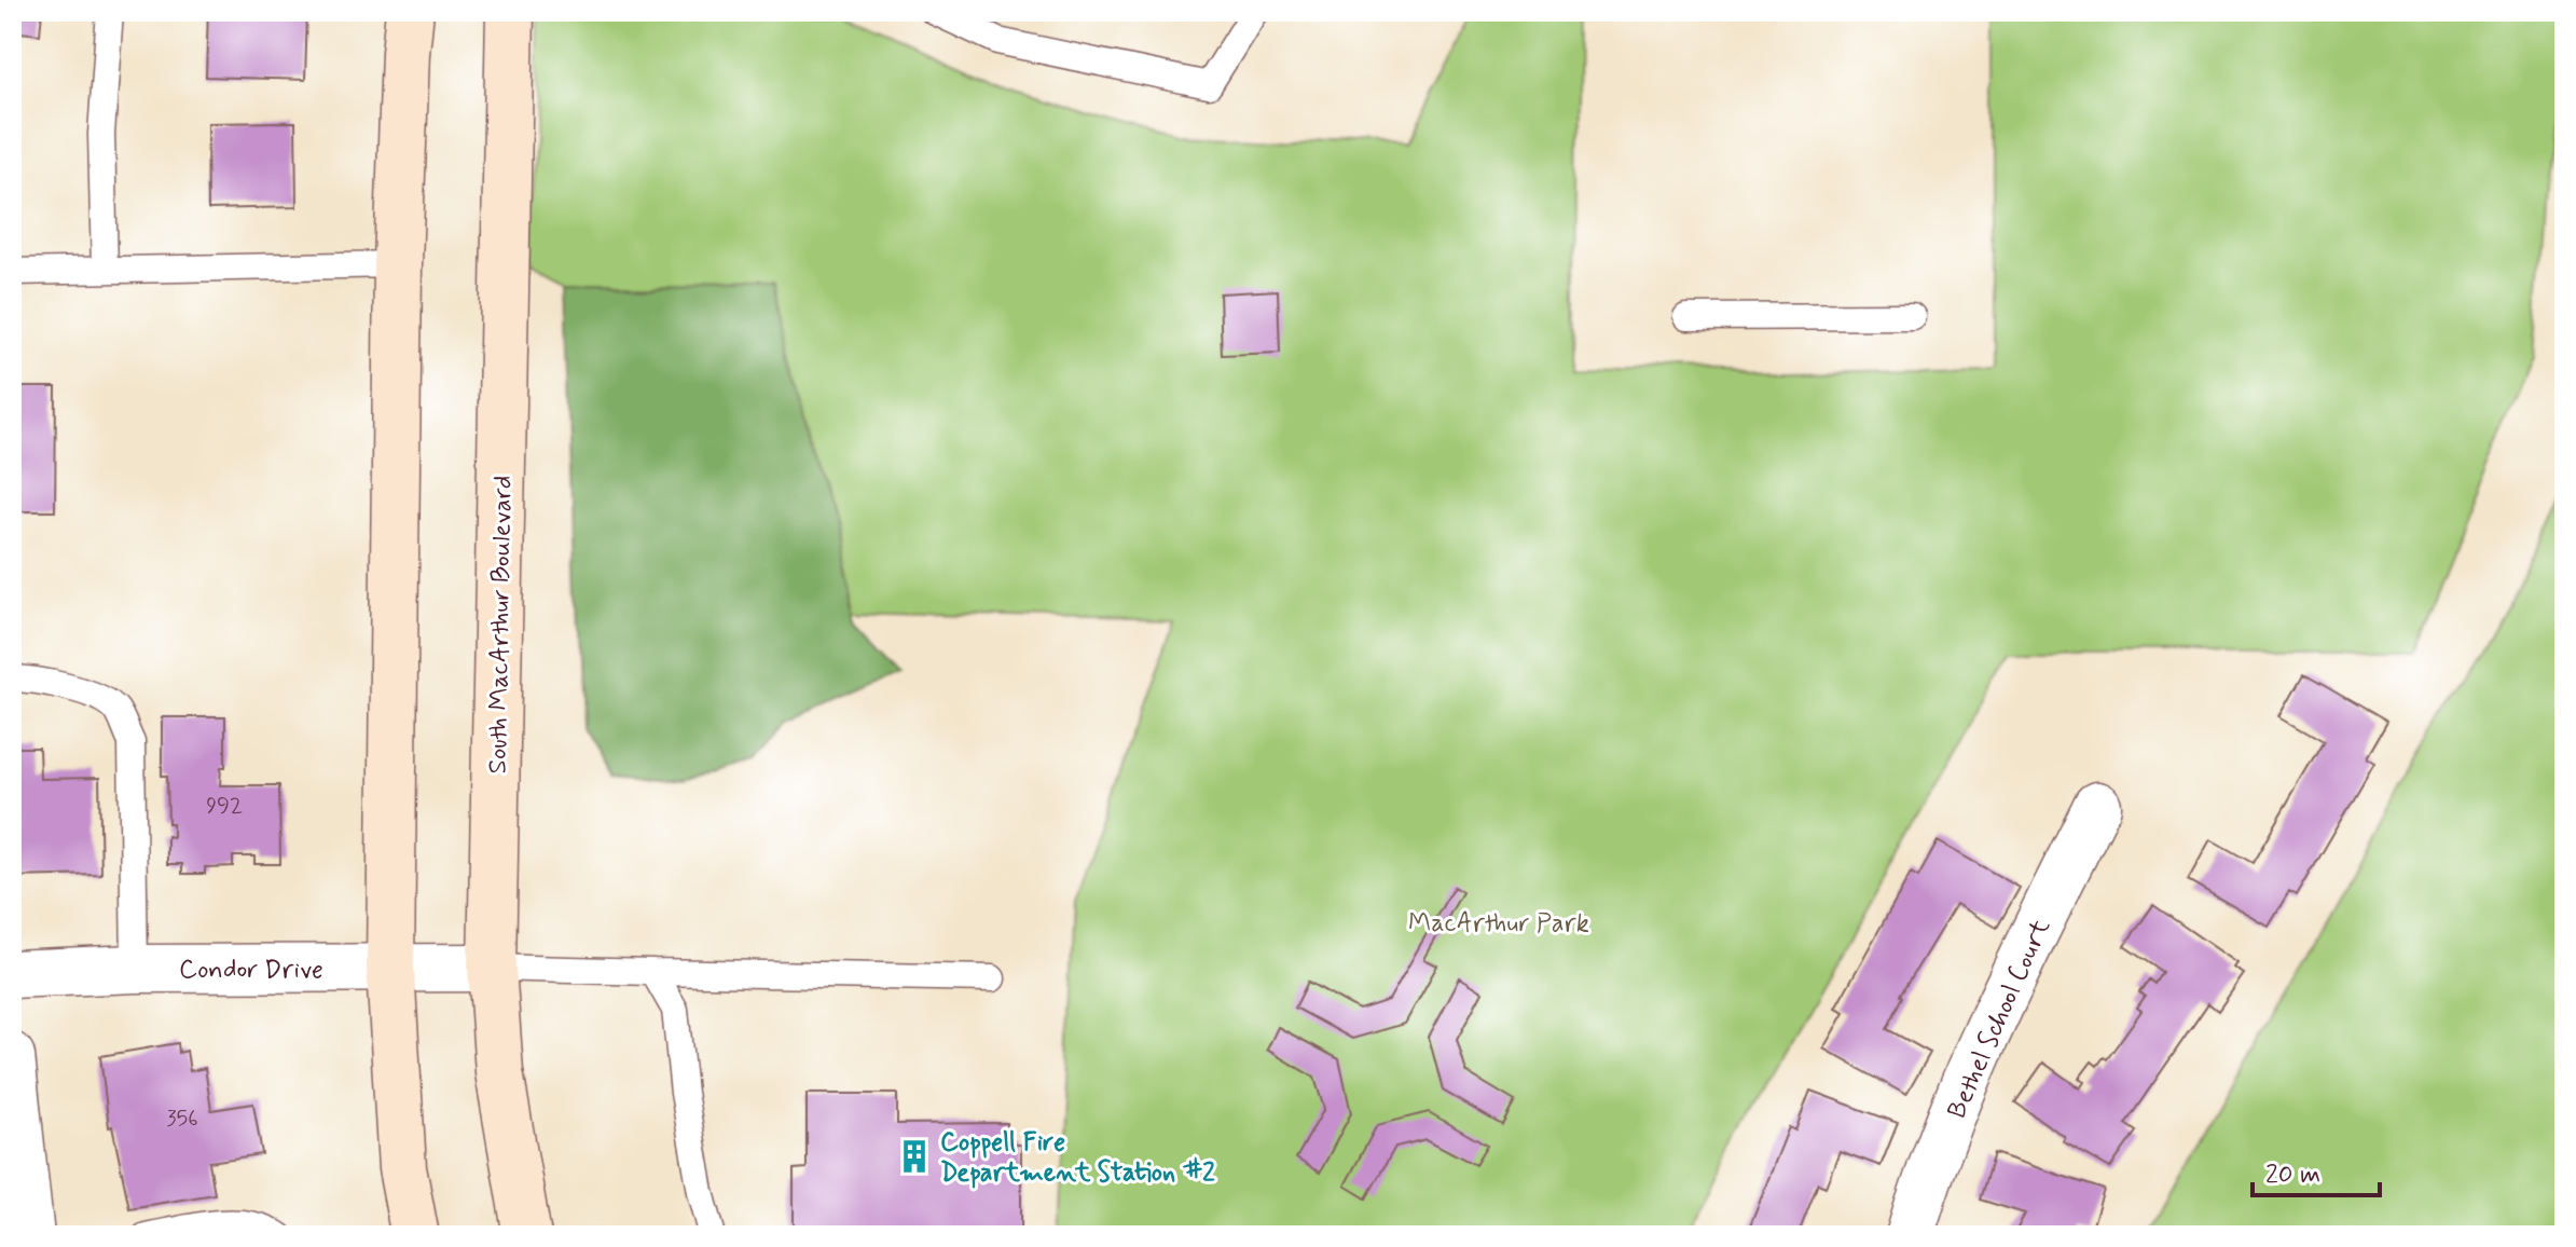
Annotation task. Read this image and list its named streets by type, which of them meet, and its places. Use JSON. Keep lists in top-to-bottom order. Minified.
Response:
{"streets":{"main road":["South MacArthur Boulevard"],"street":["Condor Drive","Bethel School Court"]},"crossings":[["South MacArthur Boulevard","Condor Drive"]],"parks":["MacArthur Park"],"places":{"building":["Coppell Fire Department Station #2"]},"house_numbers":["992","356"],"scale_bar":"20 m"}
